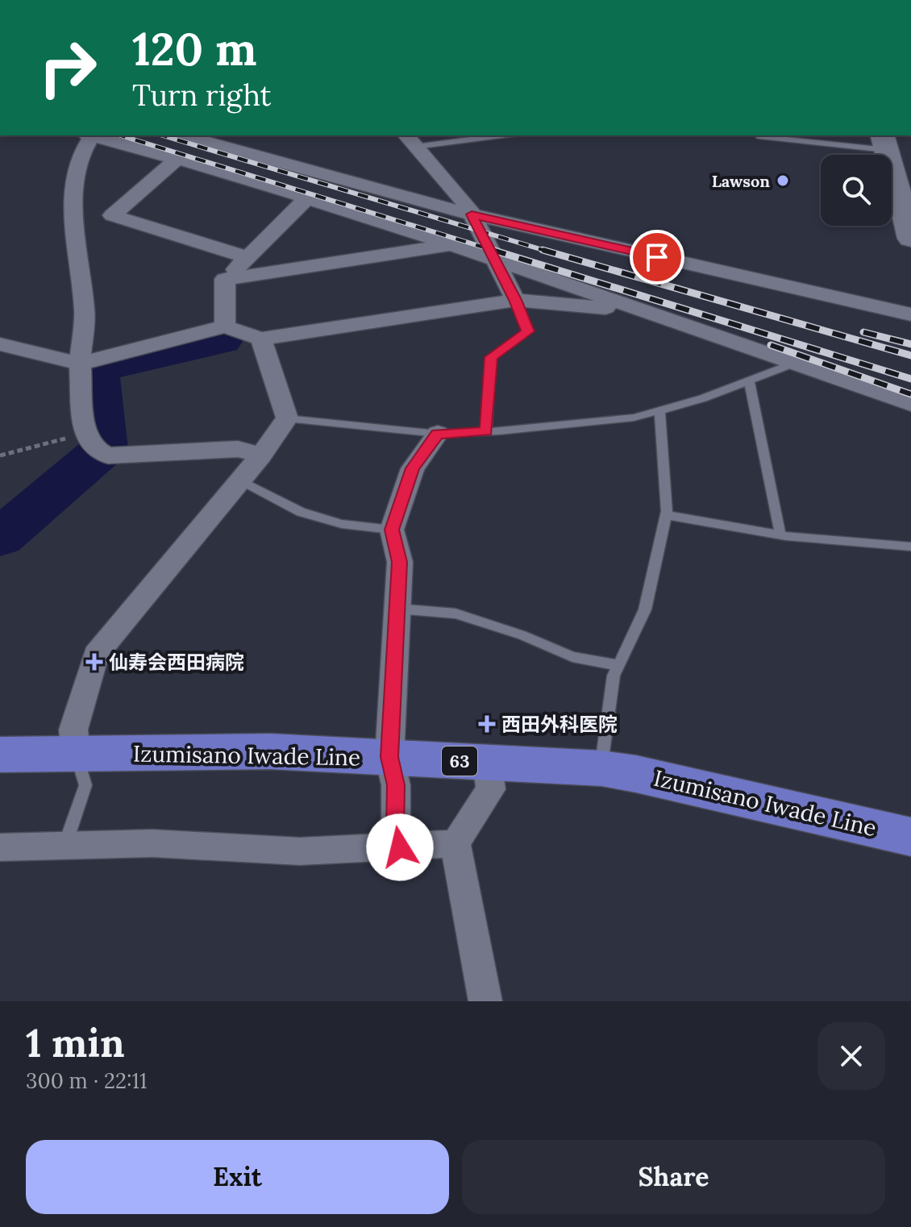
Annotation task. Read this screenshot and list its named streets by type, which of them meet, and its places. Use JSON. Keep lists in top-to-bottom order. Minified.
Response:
{"streets":{"main road":["Izumisano Iwade Line","63"]},"places":{"other":["Lawson"],"health":["仙寿会西田病院","西田外科医院"]},"page":{"turn":["120 m","Turn right"],"heading":["1 min","300 m · 22:11"],"buttons":["Exit","Share"]}}
